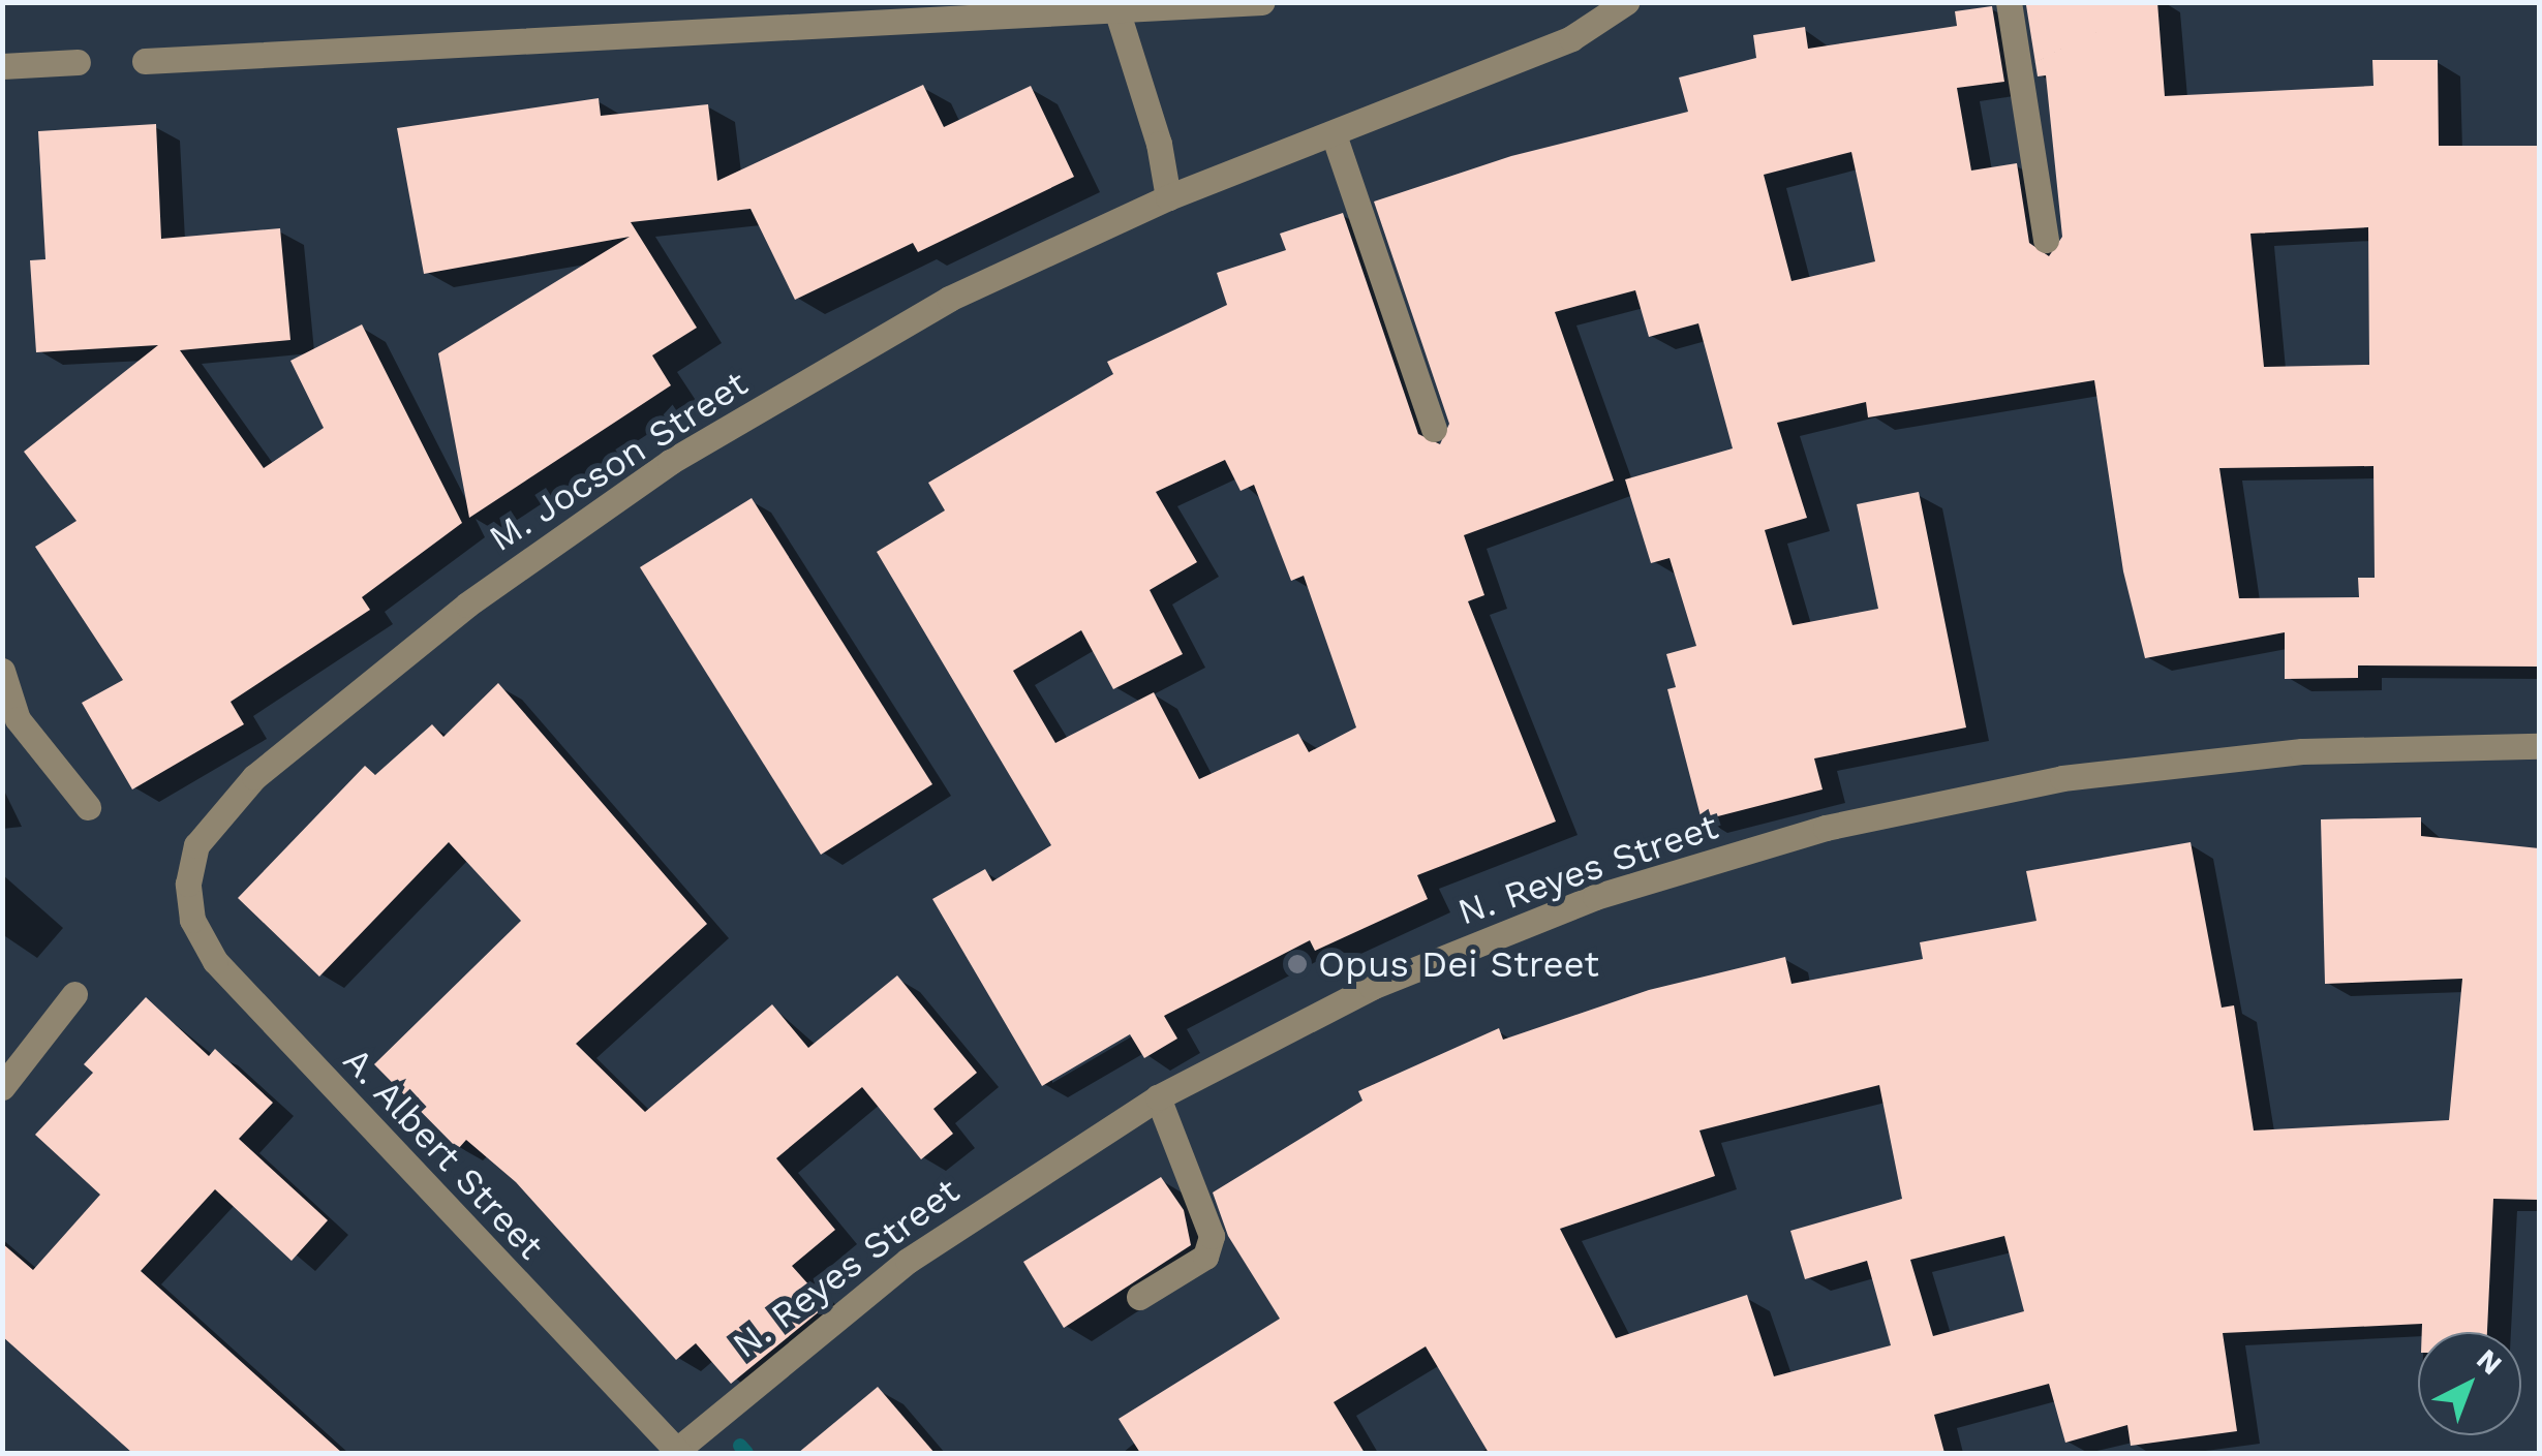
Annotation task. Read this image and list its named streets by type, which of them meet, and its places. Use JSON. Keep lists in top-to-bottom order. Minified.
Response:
{"streets":{"street":["M. Jocson Street","N. Reyes Street","A. Albert Street"]},"crossings":[["M. Jocson Street","A. Albert Street"],["N. Reyes Street","A. Albert Street"]],"places":["Opus Dei Street"],"north":"top right"}
